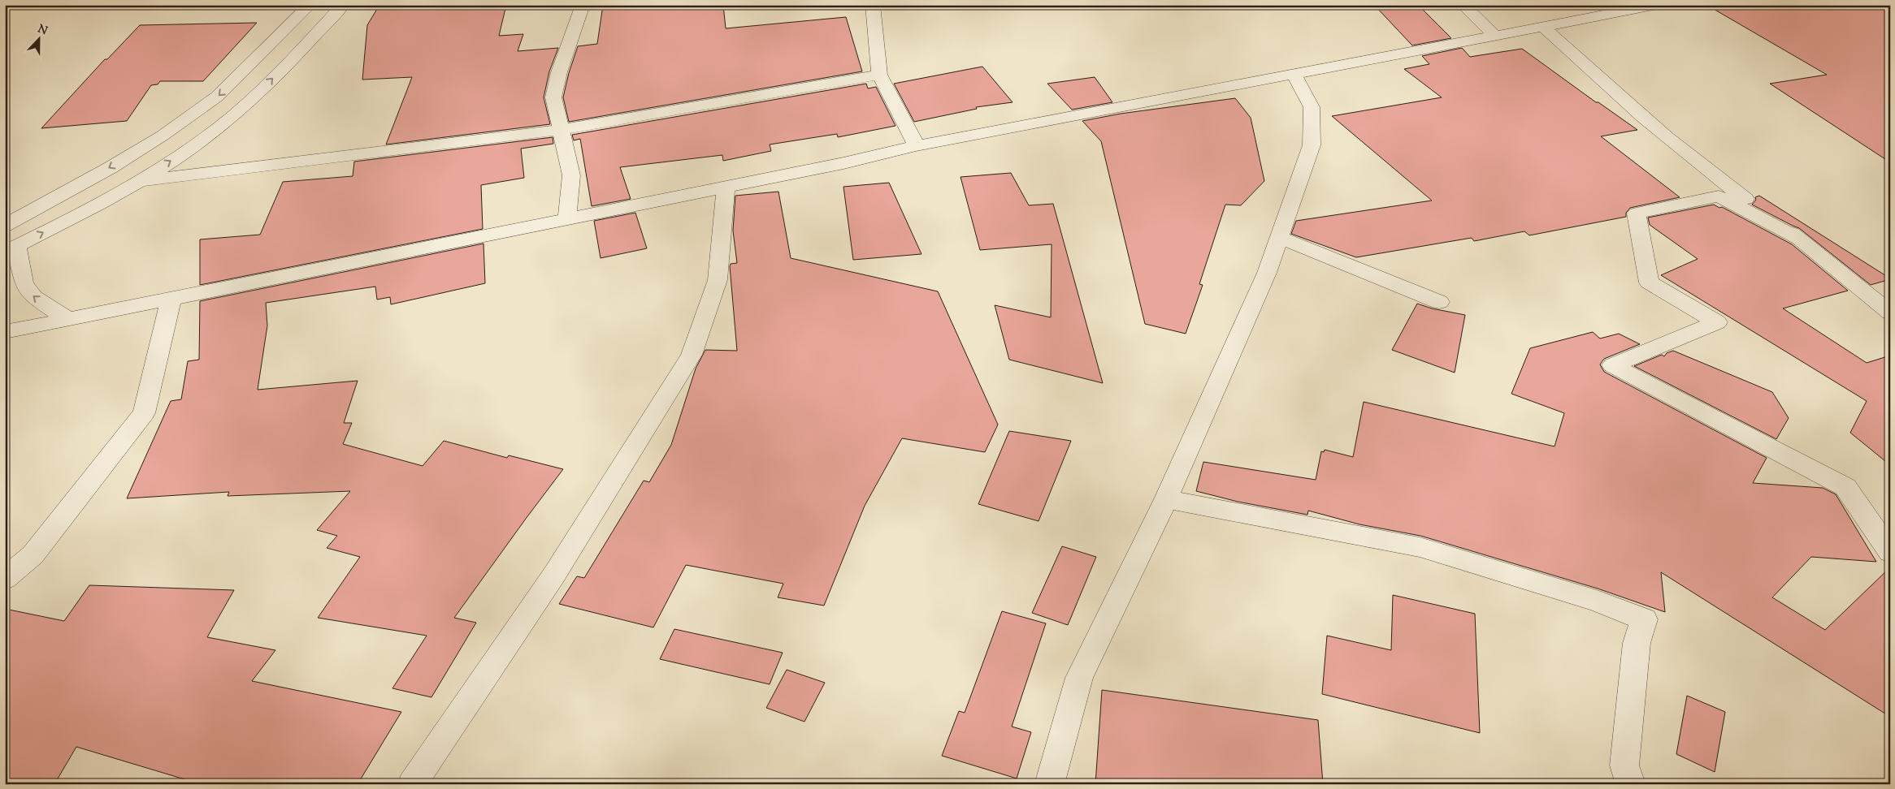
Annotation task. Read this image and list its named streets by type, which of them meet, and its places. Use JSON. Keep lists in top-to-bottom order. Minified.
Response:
{"north":"top"}
